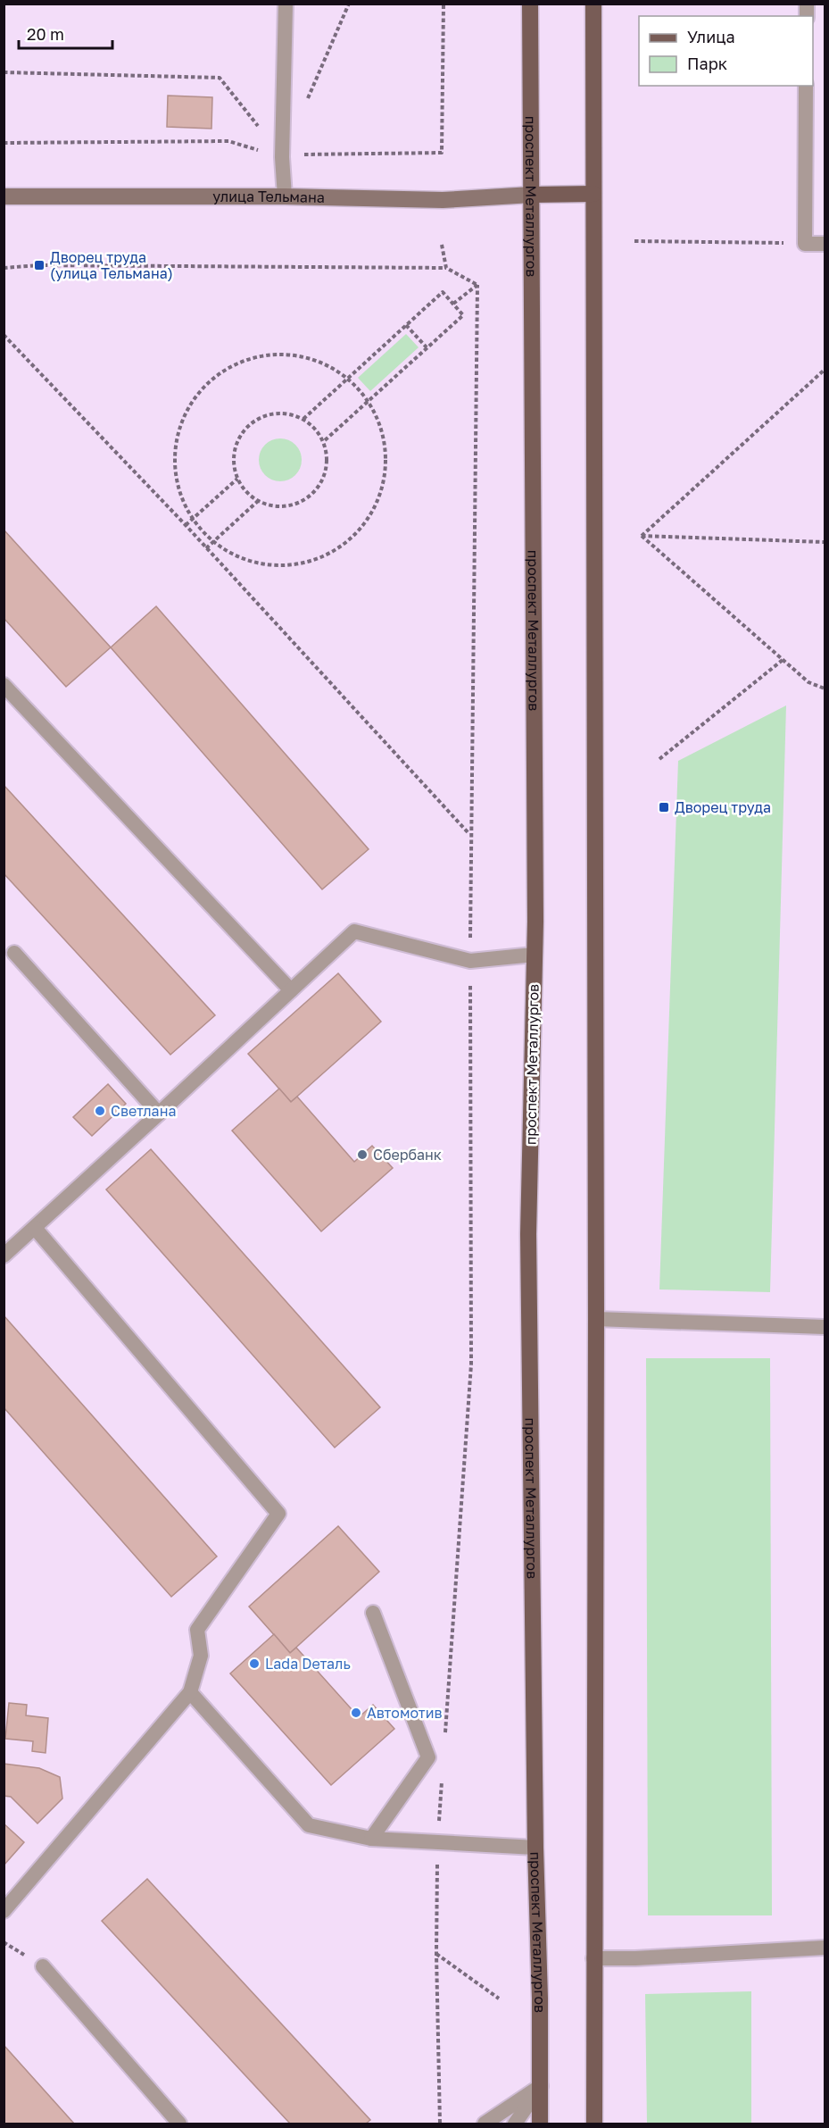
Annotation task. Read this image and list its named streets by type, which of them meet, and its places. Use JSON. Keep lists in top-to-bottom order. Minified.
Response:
{"streets":{"main road":["улица Тельмана","проспект Металлургов"]},"crossings":[["улица Тельмана","проспект Металлургов"]],"places":{"transit":["Дворец труда (улица Тельмана)","Дворец труда"],"other":["Светлана","Сбербанк","Lada Dеталь","Автомотив"]},"legend":["Улица","Парк"],"scale_bar":"20 m"}
